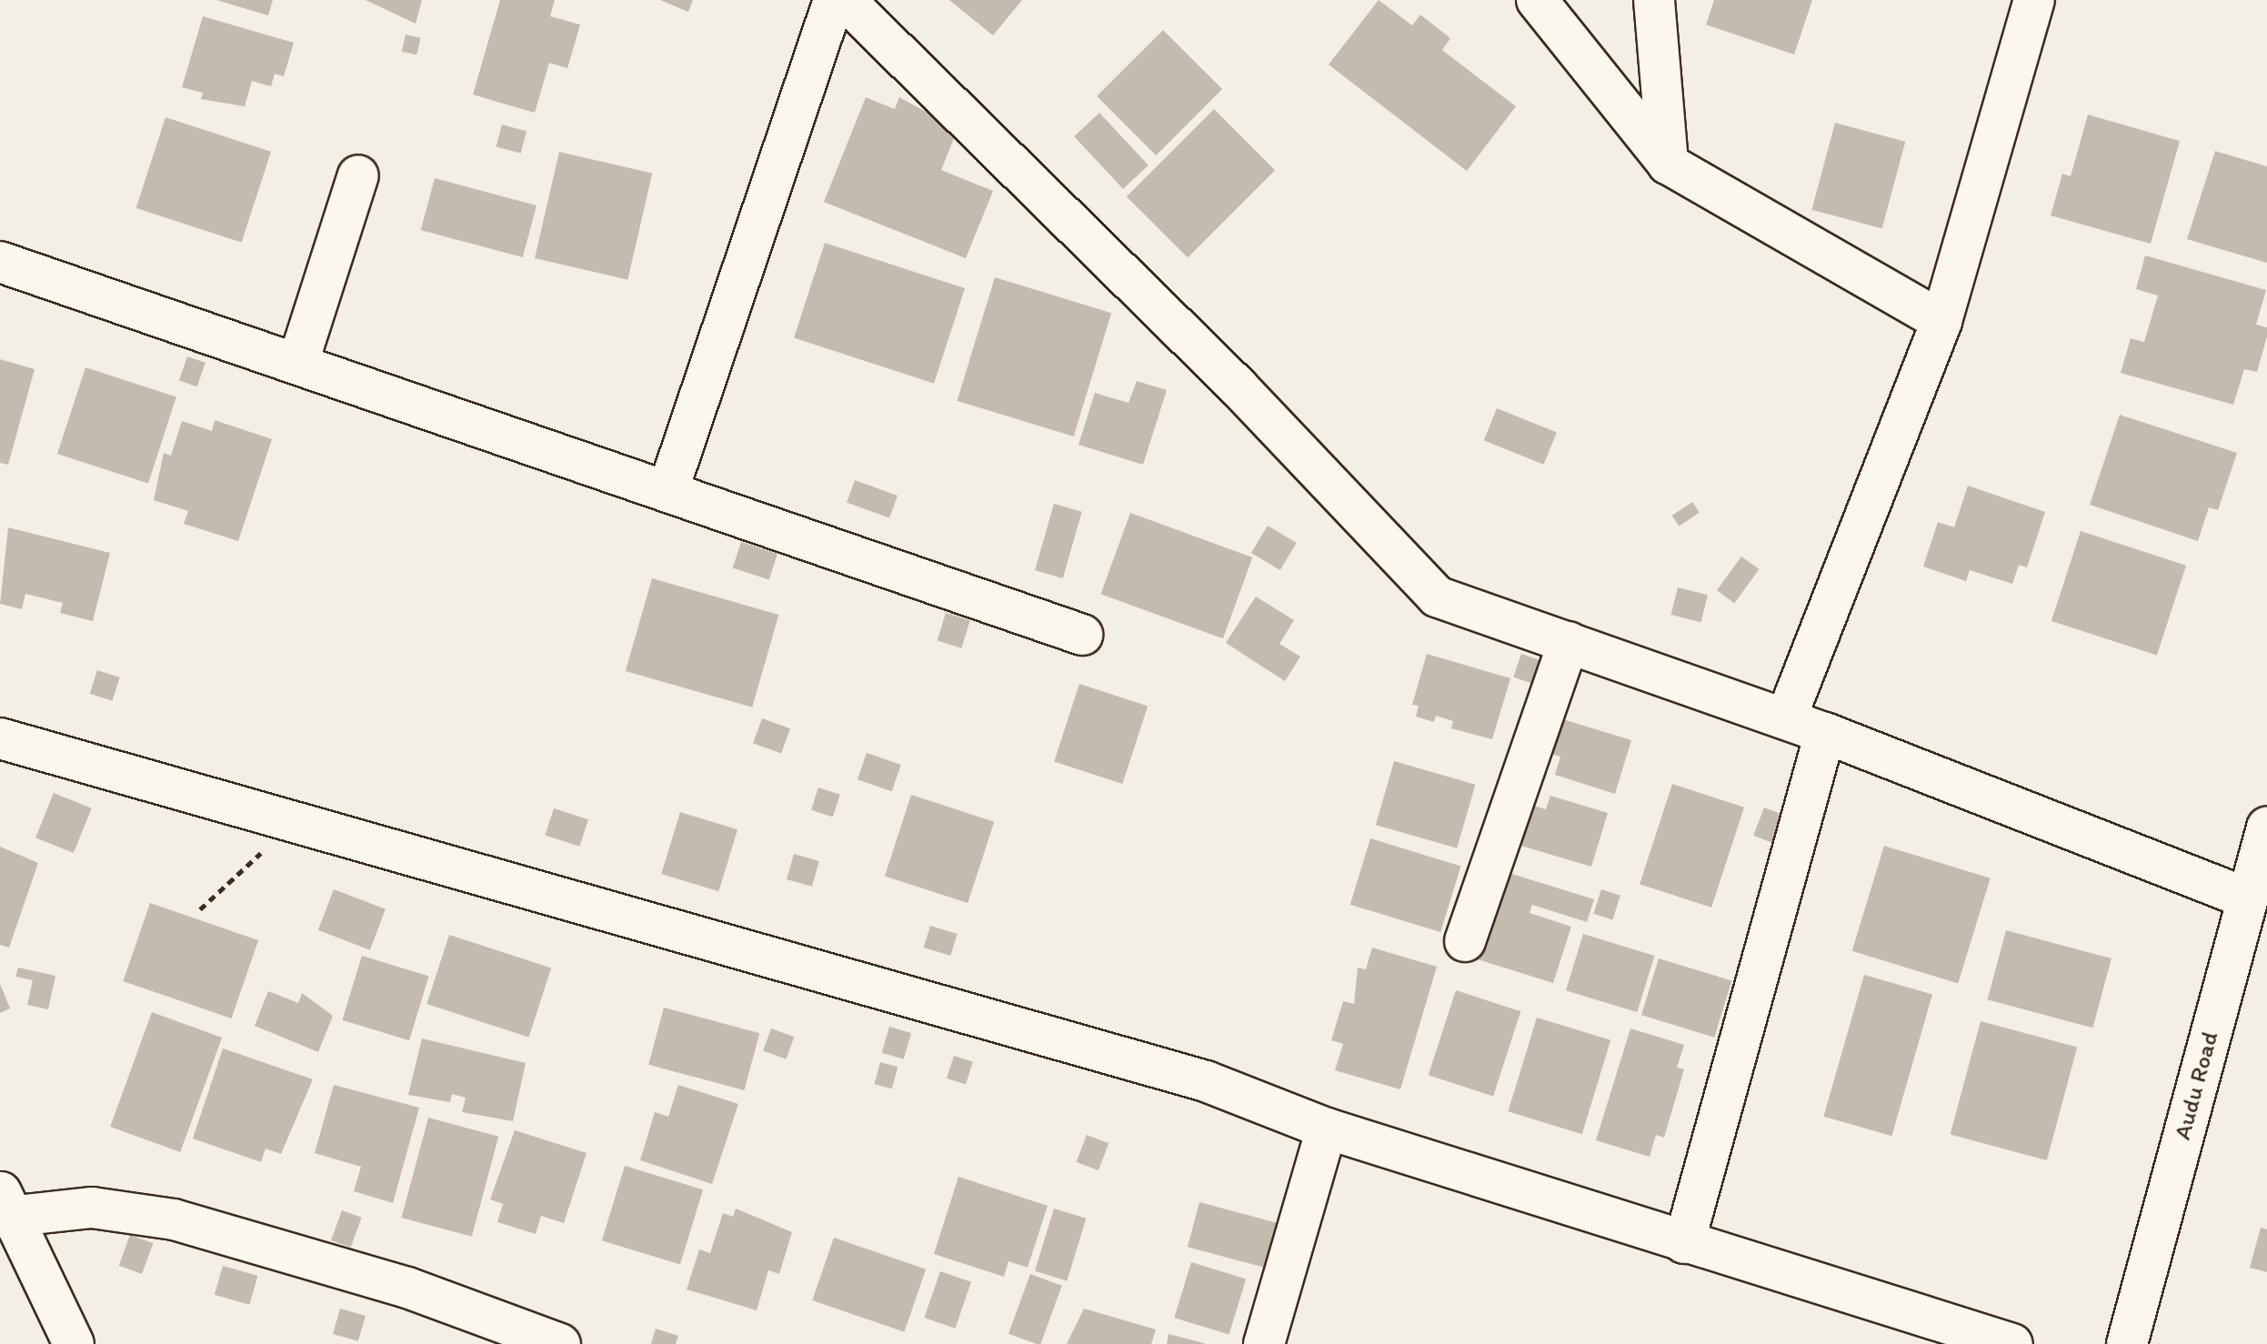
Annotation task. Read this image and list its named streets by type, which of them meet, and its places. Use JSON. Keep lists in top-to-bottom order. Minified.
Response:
{"streets":{"street":["Audu Road"]}}
